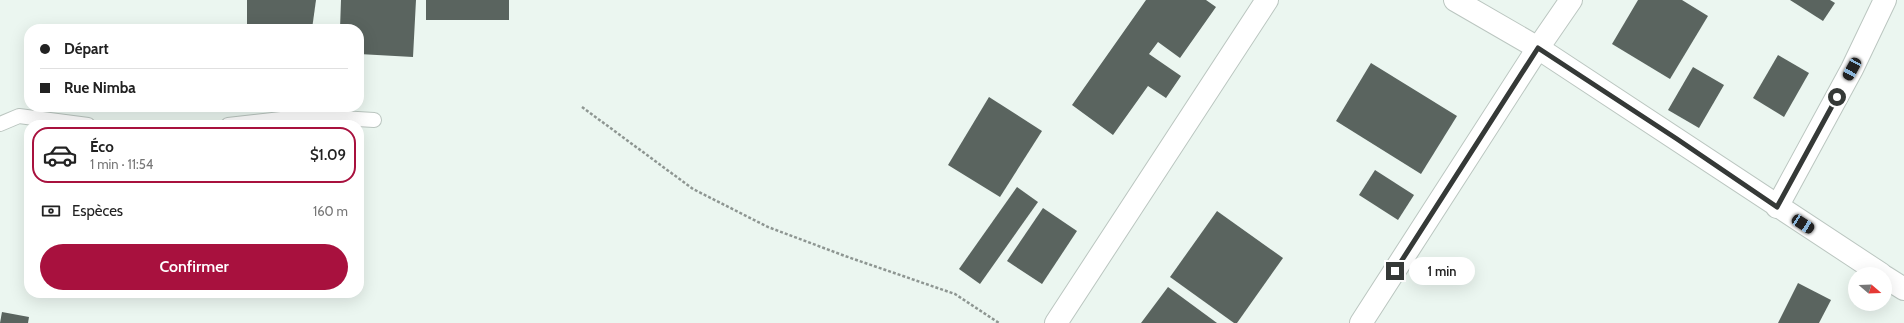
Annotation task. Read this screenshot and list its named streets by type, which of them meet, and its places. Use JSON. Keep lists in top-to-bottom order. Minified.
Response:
{"north":"right","page":{"banner":["Départ","Rue Nimba"],"list":[{"name":"Éco","note":"1 min · 11:54","value":"$1.09"}],"pay":["Espèces","160 m"],"buttons":"Confirmer","bubble":"1 min"}}
